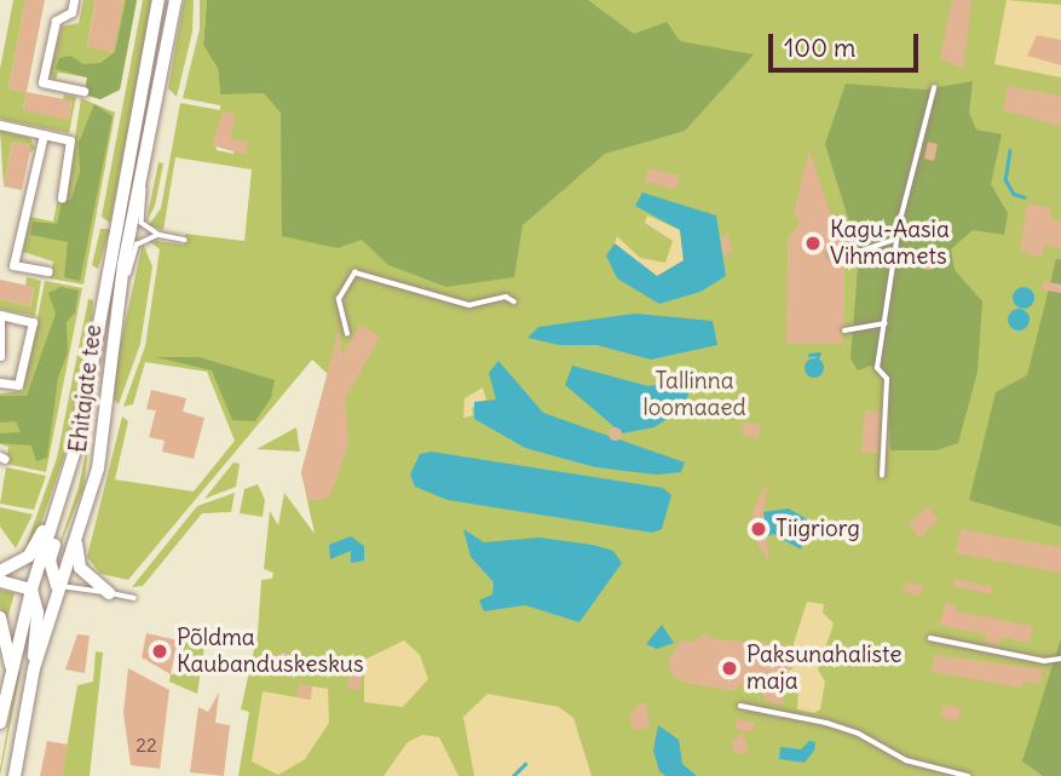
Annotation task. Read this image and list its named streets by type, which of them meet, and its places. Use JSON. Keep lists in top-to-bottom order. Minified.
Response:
{"streets":{"main road":["Ehitajate tee"]},"parks":["Tallinna loomaaed"],"places":["Kagu-Aasia Vihmamets","Tiigriorg","Põldma Kaubanduskeskus","Paksunahaliste maja"],"house_numbers":["22"],"scale_bar":"100 m"}
